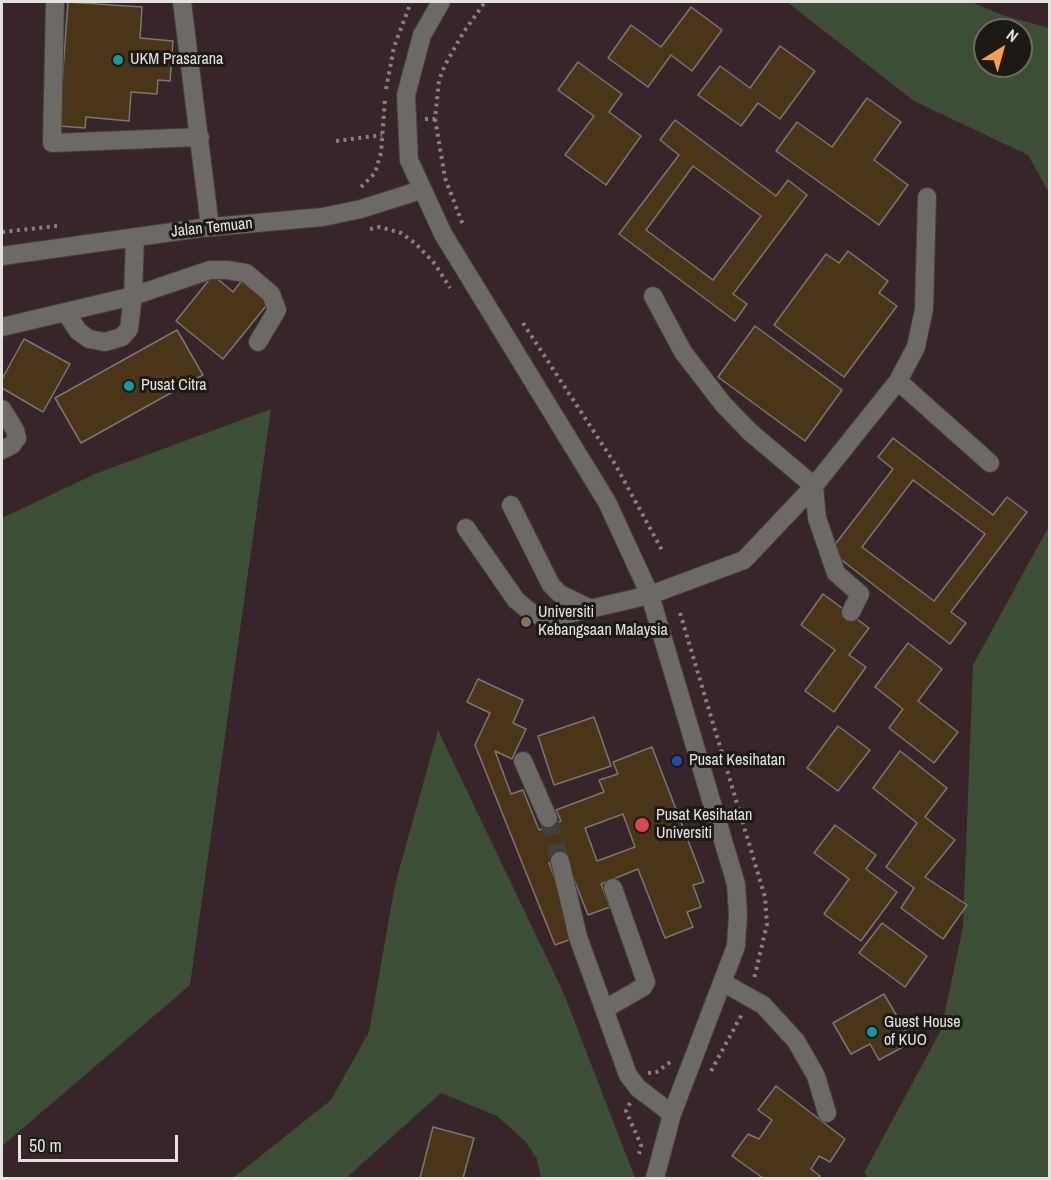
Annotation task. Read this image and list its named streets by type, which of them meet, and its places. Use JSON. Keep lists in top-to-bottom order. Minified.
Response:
{"streets":{"street":["Jalan Temuan"]},"places":["UKM Prasarana","Pusat Citra","Universiti Kebangsaan Malaysia","Pusat Kesihatan","Pusat Kesihatan Universiti","Guest House of KUO"],"scale_bar":"50 m","north":"top right"}
